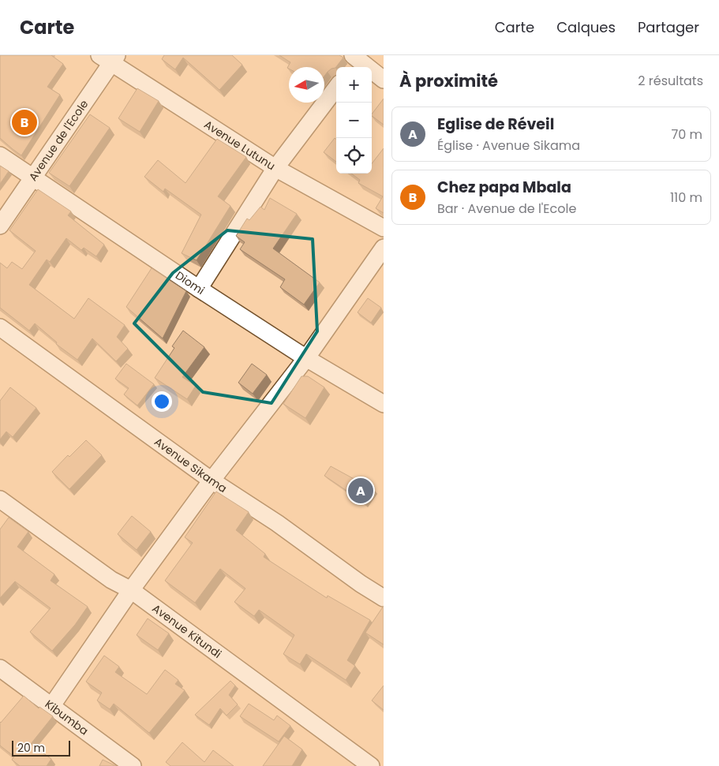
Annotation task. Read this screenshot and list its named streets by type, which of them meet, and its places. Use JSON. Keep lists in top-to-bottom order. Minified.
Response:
{"streets":{"street":["Avenue de l'Ecole","Avenue Lutunu","Diomi","Avenue Sikama","Avenue Kitundi","Kibumba"]},"crossings":[["Avenue de l'Ecole","Avenue Lutunu"],["Avenue de l'Ecole","Diomi"]],"scale_bar":"20 m","north":"left","page":{"header":"Carte","nav":["Carte","Calques","Partager"],"heading":["À proximité","2 résultats"],"map_buttons":["+","−"],"list":[{"mark":"A","name":"Eglise de Réveil","note":"Église · Avenue Sikama","value":"70 m"},{"mark":"B","name":"Chez papa Mbala","note":"Bar · Avenue de l'Ecole","value":"110 m"}],"pins":["B","A"],"scale":"20 m"}}
